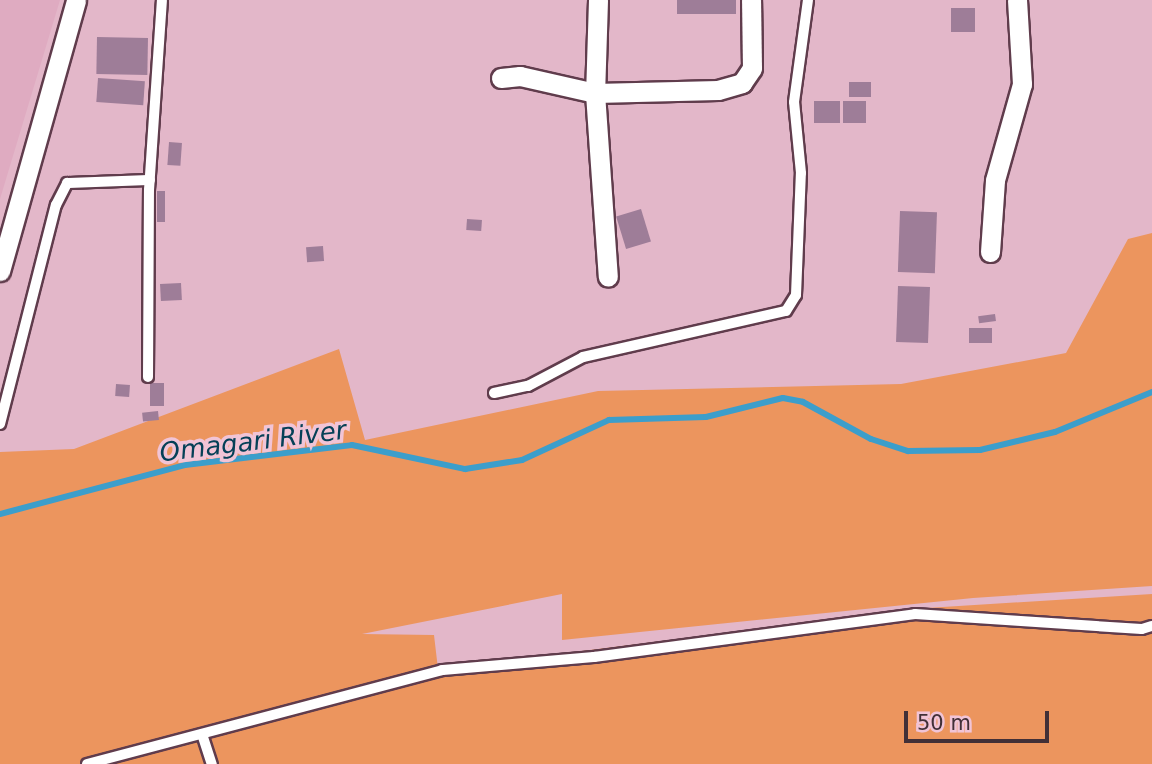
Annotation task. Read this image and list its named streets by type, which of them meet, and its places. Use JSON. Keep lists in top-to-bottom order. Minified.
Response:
{"water":["Omagari River"],"scale_bar":"50 m"}
